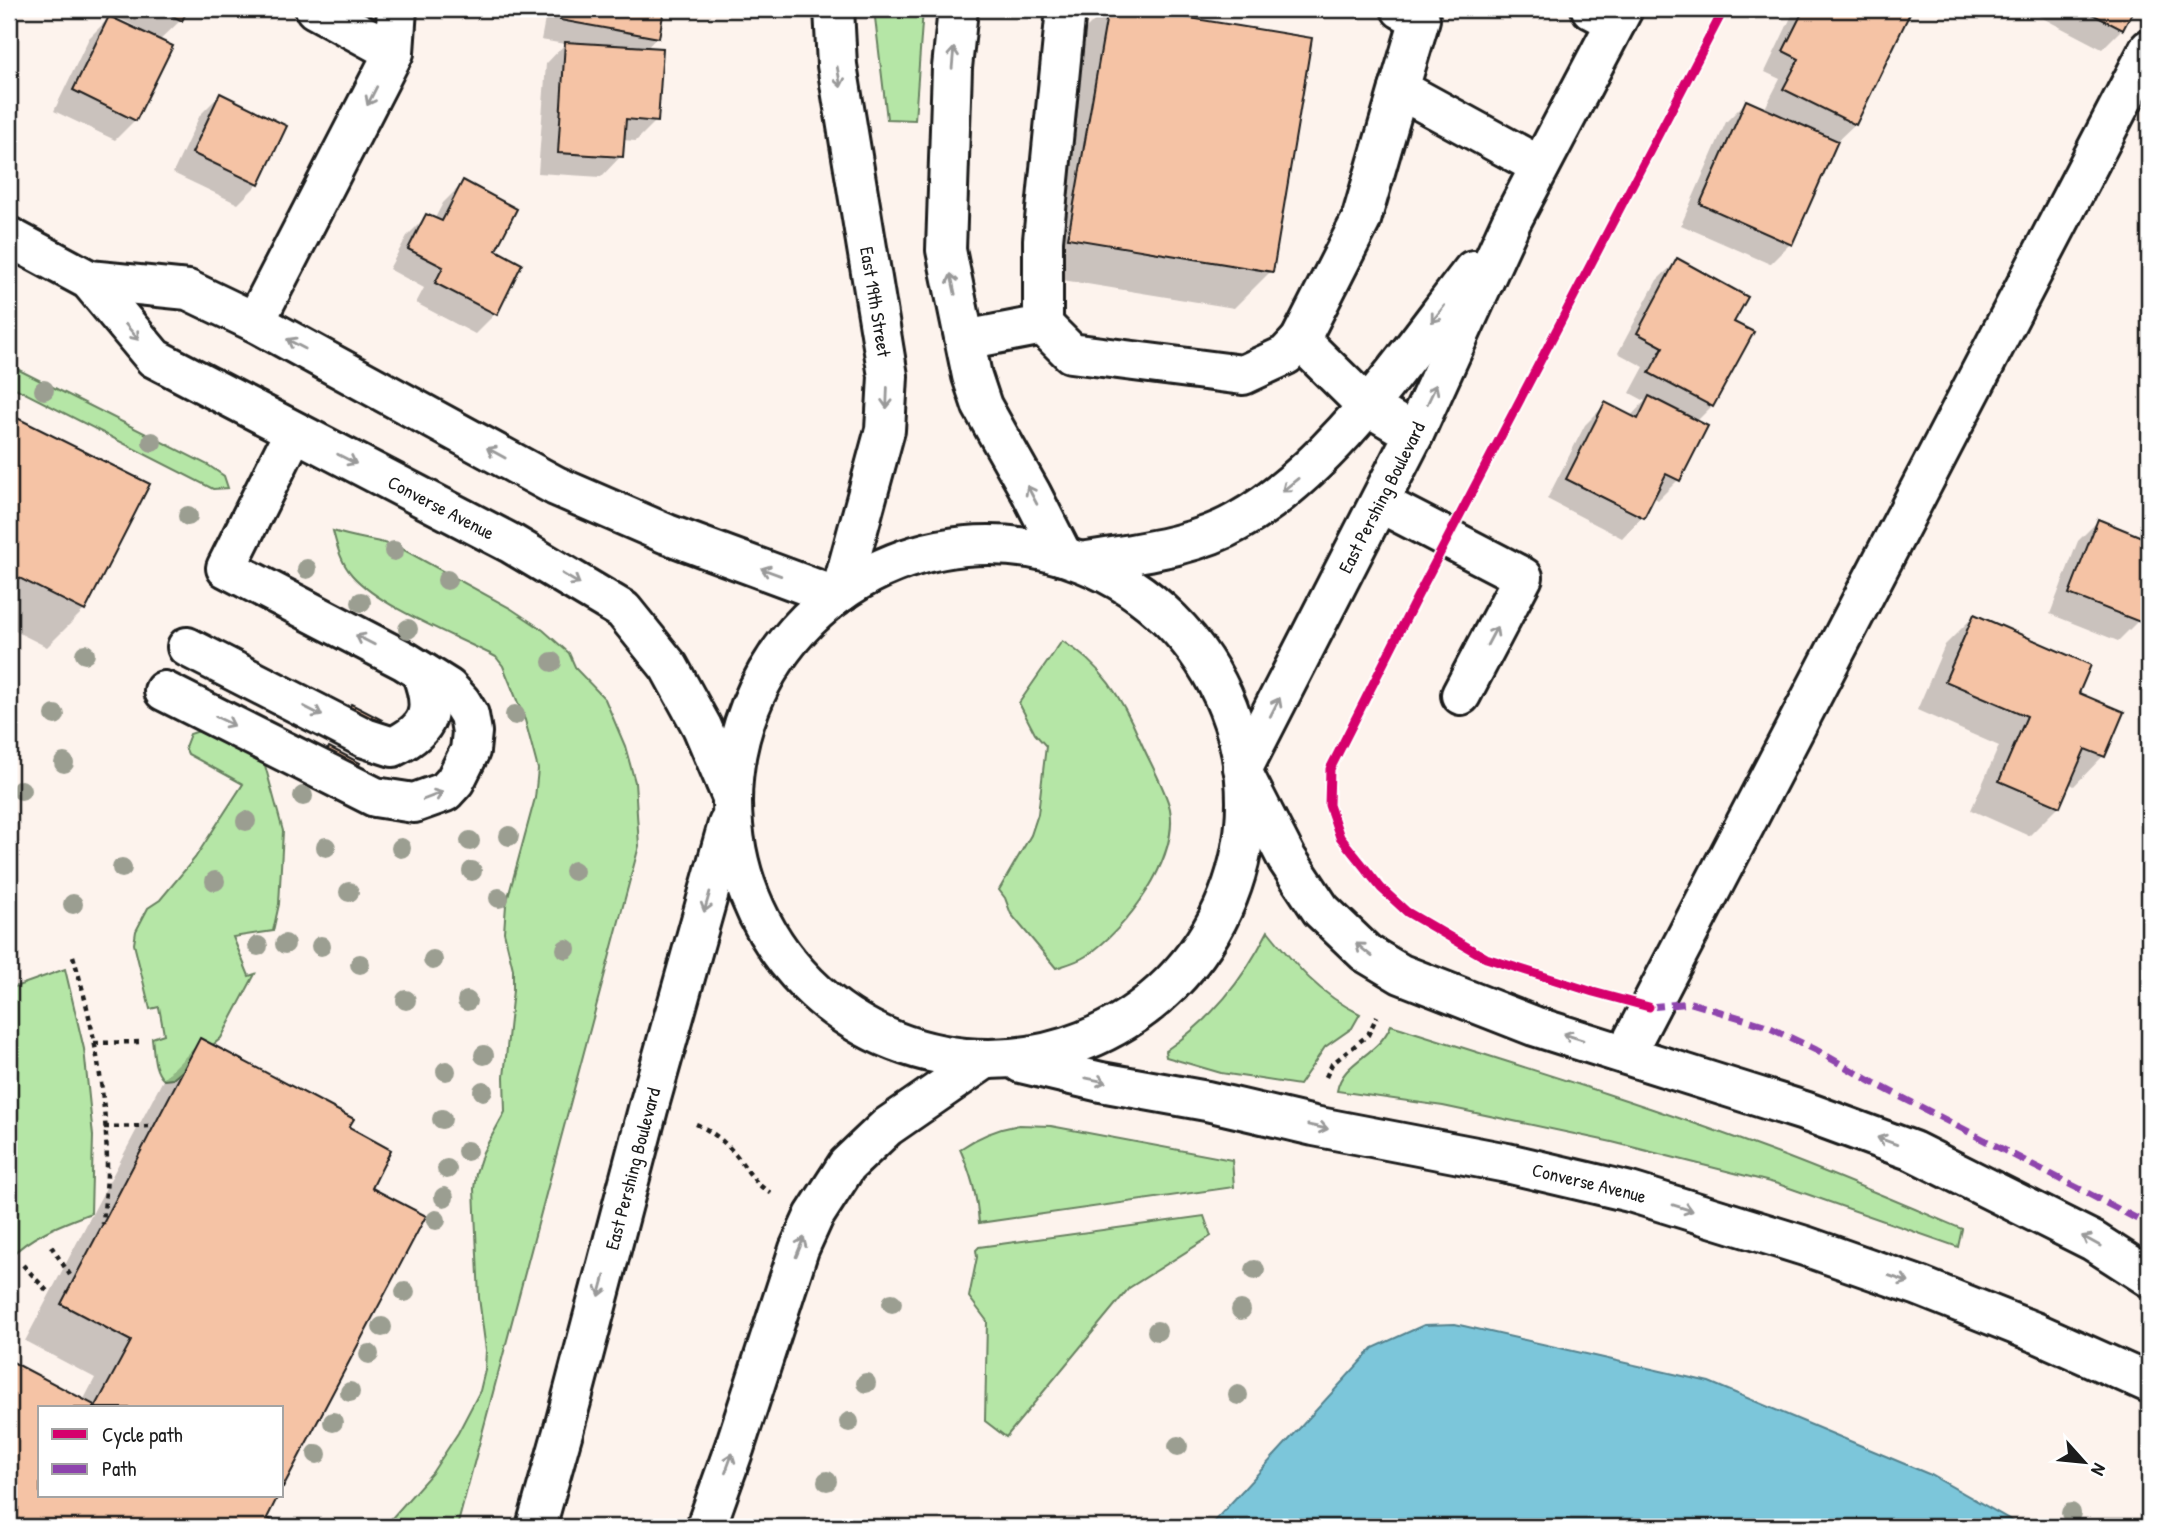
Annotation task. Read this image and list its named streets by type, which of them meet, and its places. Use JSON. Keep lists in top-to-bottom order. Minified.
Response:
{"streets":{"main road":["East 19th Street","East Pershing Boulevard","Converse Avenue"]},"crossings":[["East 19th Street","East Pershing Boulevard"],["East 19th Street","Converse Avenue"],["East Pershing Boulevard","Converse Avenue"]],"legend":["Cycle path","Path"],"north":"bottom right"}
